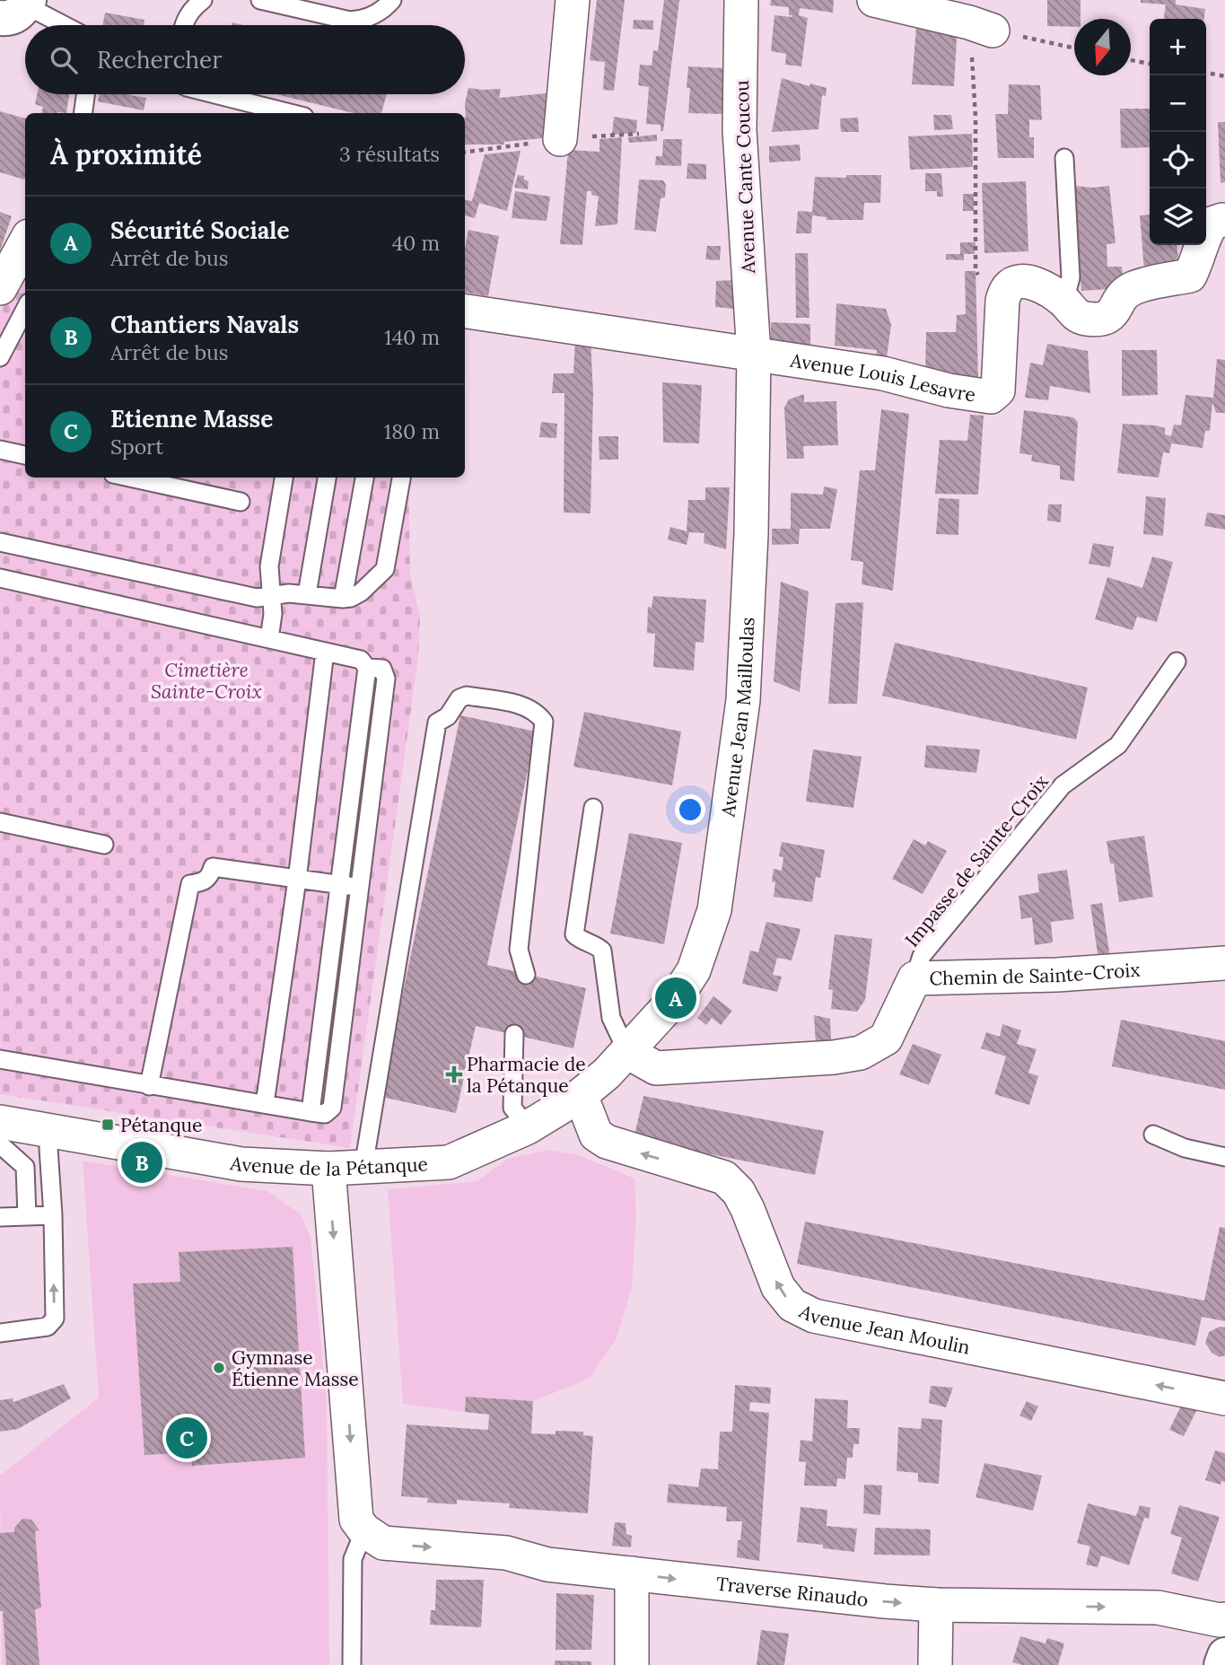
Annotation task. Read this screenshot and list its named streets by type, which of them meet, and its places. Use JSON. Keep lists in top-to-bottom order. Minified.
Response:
{"streets":{"street":["Avenue Cante Coucou","Avenue Louis Lesavre","Avenue Jean Mailloulas","Chemin de Sainte-Croix","Avenue de la Pétanque","Avenue Jean Moulin","Traverse Rinaudo"],"lane":["Impasse de Sainte-Croix"]},"crossings":[["Avenue Cante Coucou","Avenue Louis Lesavre"],["Avenue Cante Coucou","Avenue Jean Mailloulas"],["Avenue Louis Lesavre","Avenue Jean Mailloulas"],["Avenue Jean Mailloulas","Chemin de Sainte-Croix"],["Avenue Jean Mailloulas","Avenue de la Pétanque"],["Impasse de Sainte-Croix","Chemin de Sainte-Croix"],["Chemin de Sainte-Croix","Avenue de la Pétanque"],["Avenue de la Pétanque","Avenue Jean Moulin"]],"one_way":["Avenue Jean Moulin","Traverse Rinaudo"],"parks":["Cimetière Sainte-Croix"],"places":{"health":["Pharmacie de la Pétanque"],"transit":["Pétanque"],"other":["Gymnase Étienne Masse"]},"north":"bottom","page":{"map_buttons":["+","−"],"search":"Rechercher","heading":["À proximité","3 résultats"],"list":[{"mark":"A","name":"Sécurité Sociale","note":"Arrêt de bus","value":"40 m"},{"mark":"B","name":"Chantiers Navals","note":"Arrêt de bus","value":"140 m"},{"mark":"C","name":"Etienne Masse","note":"Sport","value":"180 m"}],"pins":["A","B","C"]}}
